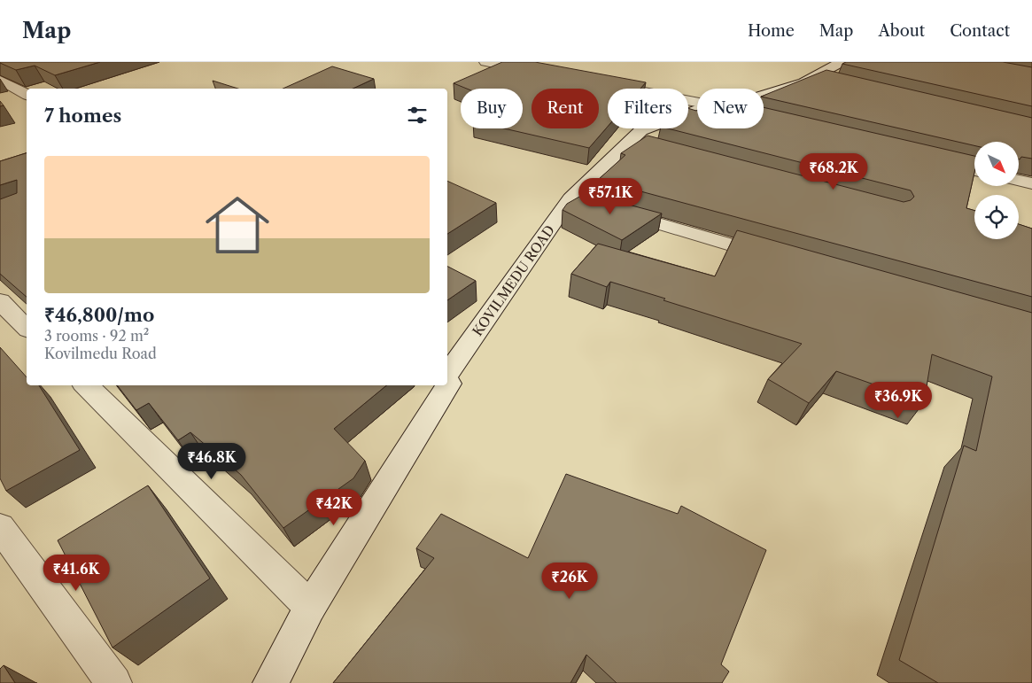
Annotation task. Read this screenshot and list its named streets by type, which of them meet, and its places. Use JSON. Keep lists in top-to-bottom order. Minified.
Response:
{"streets":{"street":["KOVILMEDU ROAD"]},"north":"bottom right","page":{"header":"Map","nav":["Home","Map","About","Contact"],"chip":["Buy","Rent","Filters","New"],"heading":"7 homes","list":[{"name":"₹46,800/mo","note":"3 rooms · 92 m² · Kovilmedu Road"}],"price":["₹68.2K","₹57.1K","₹36.9K","₹46.8K","₹42K","₹41.6K","₹26K"]}}
